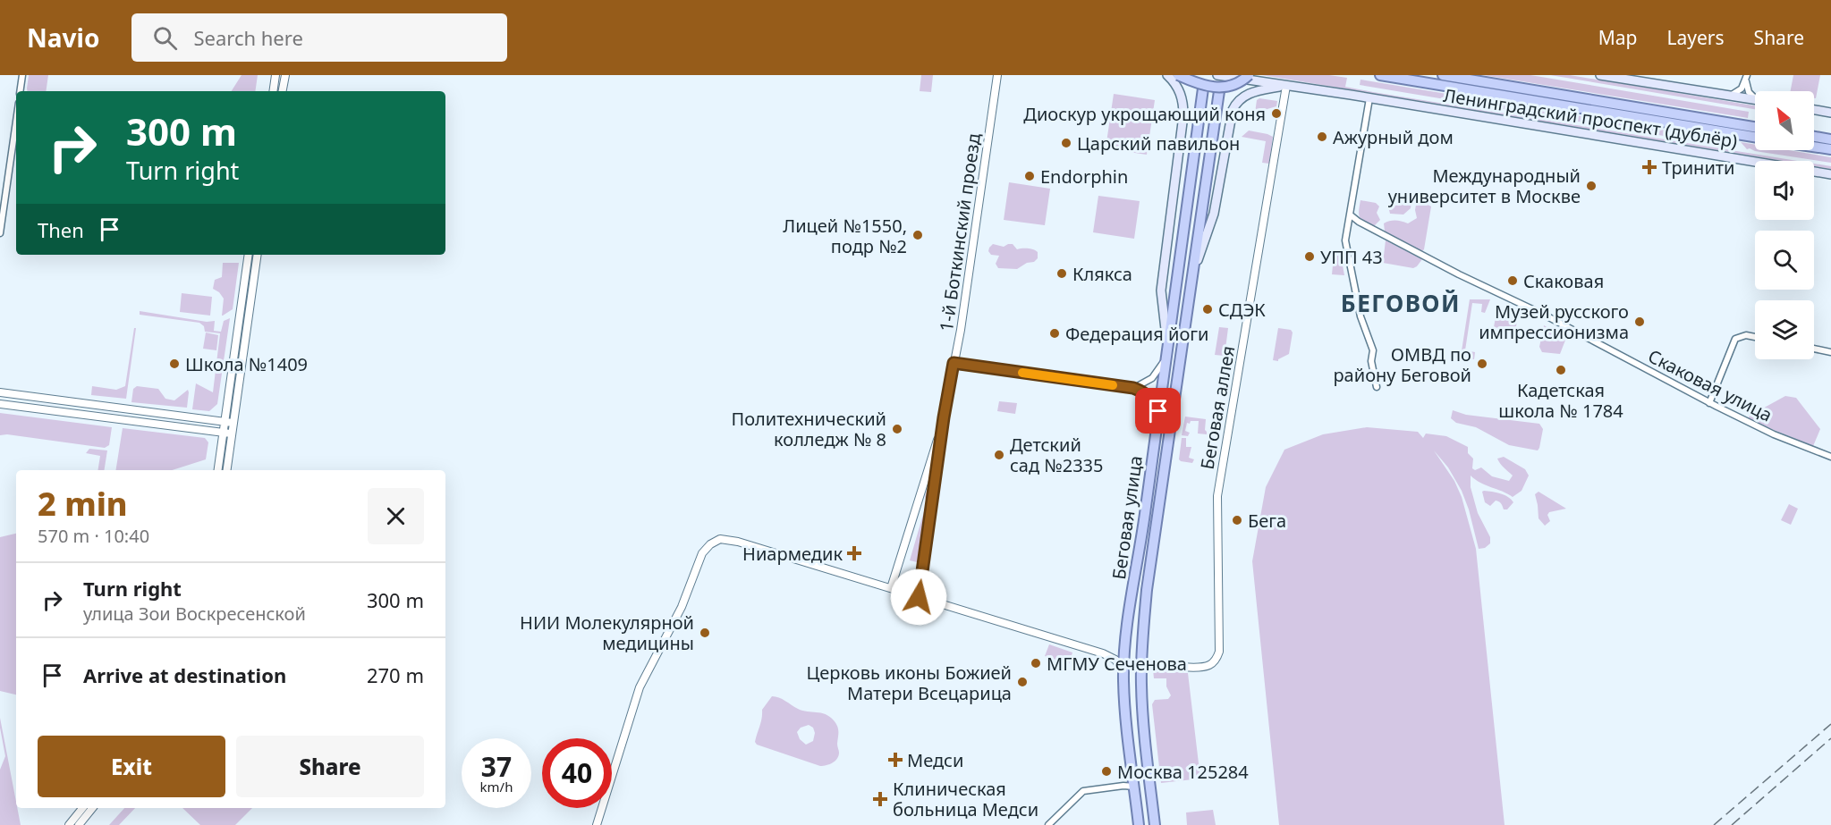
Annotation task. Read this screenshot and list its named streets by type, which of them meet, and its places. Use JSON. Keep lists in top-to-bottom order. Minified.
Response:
{"streets":{"main road":["Ленинградский проспект (дублёр)","Беговая улица"],"street":["1-й Боткинский проезд","Скаковая улица","Беговая аллея"]},"crossings":[["Ленинградский проспект (дублёр)","Беговая аллея"],["Ленинградский проспект (дублёр)","Беговая улица"],["Беговая аллея","Беговая улица"]],"districts":["БЕГОВОЙ"],"places":{"other":["Диоскур укрощающий коня","Ажурный дом","Царский павильон","Endorphin","Международный университет в Москве","Лицей №1550, подр №2","УПП 43","Клякса","Скаковая","СДЭК","Музей русского импрессионизма","Федерация йоги","Школа №1409","ОМВД по району Беговой","Кадетская школа № 1784","Политехнический колледж № 8","Детский сад №2335","Бега","НИИ Молекулярной медицины","МГМУ Сеченова","Церковь иконы Божией Матери Всецарица","Москва 125284"],"health":["Тринити","Ниармедик","Медси","Клиническая больница Медси"]},"north":"top left","page":{"header":"Navio","search":"Search here","nav":["Map","Layers","Share"],"turn":["300 m","Turn right"],"then":"Then","heading":["2 min","570 m · 10:40"],"list":[{"name":"Turn right","note":"улица Зои Воскресенской","value":"300 m"},{"name":"Arrive at destination","value":"270 m"}],"buttons":["Exit","Share"],"speed":"37 km/h","limit":"40"}}
